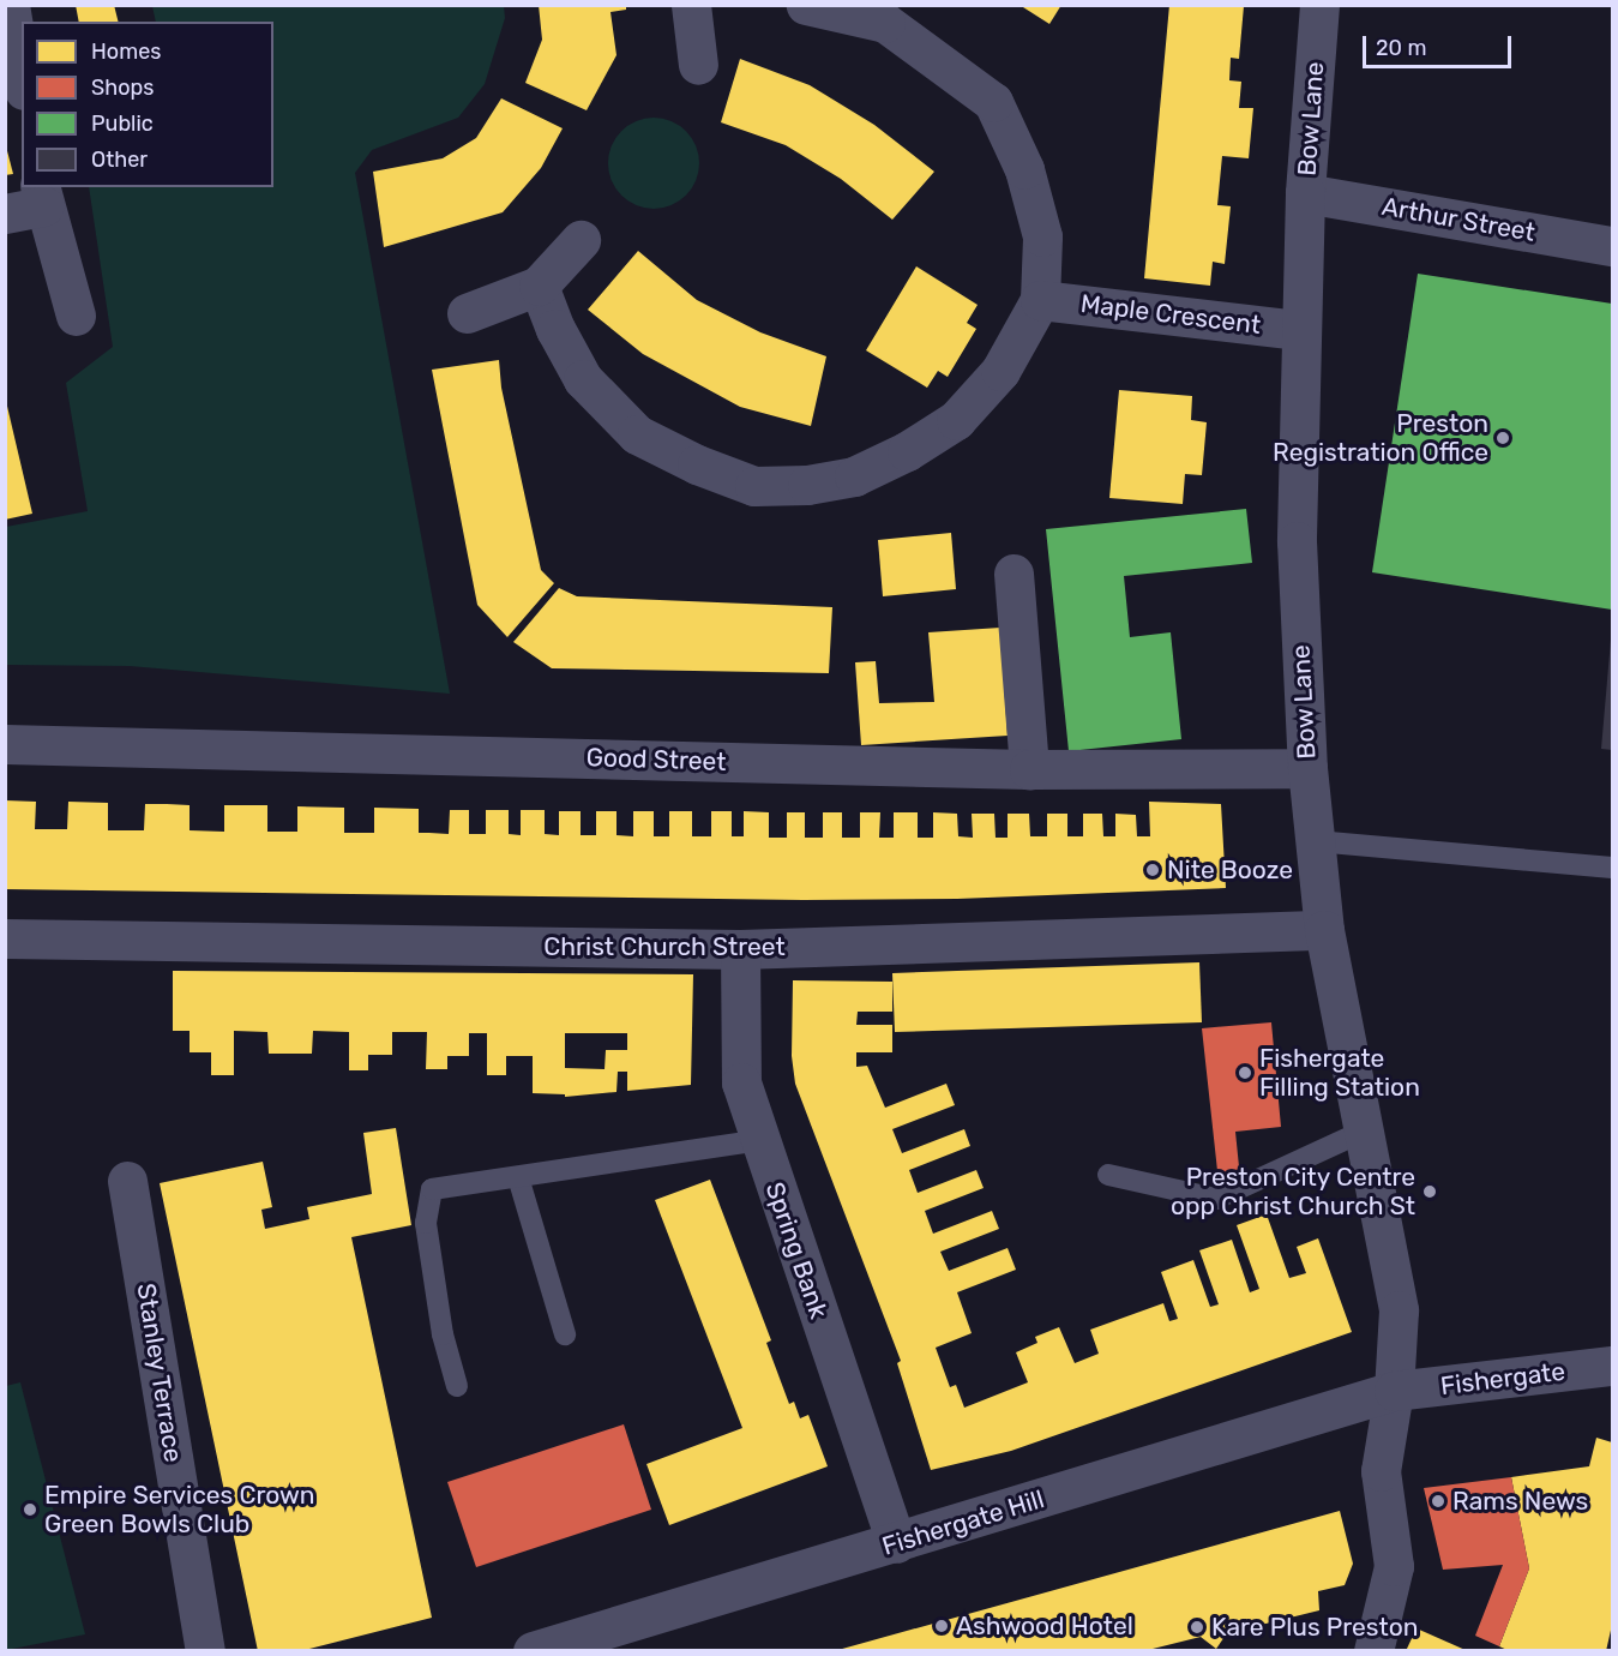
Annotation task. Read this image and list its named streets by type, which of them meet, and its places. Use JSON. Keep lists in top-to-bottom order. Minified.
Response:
{"streets":{"street":["Bow Lane","Arthur Street","Maple Crescent","Good Street","Christ Church Street","Spring Bank","Stanley Terrace","Fishergate","Fishergate Hill"]},"crossings":[["Bow Lane","Arthur Street"],["Bow Lane","Maple Crescent"],["Bow Lane","Good Street"],["Bow Lane","Christ Church Street"],["Bow Lane","Fishergate"],["Bow Lane","Fishergate Hill"],["Christ Church Street","Spring Bank"],["Spring Bank","Fishergate Hill"],["Fishergate","Fishergate Hill"]],"places":["Preston Registration Office","Nite Booze","Fishergate Filling Station","Preston City Centre opp Christ Church St","Rams News","Empire Services Crown Green Bowls Club","Ashwood Hotel","Kare Plus Preston"],"legend":["Homes","Shops","Public","Other"],"scale_bar":"20 m"}
